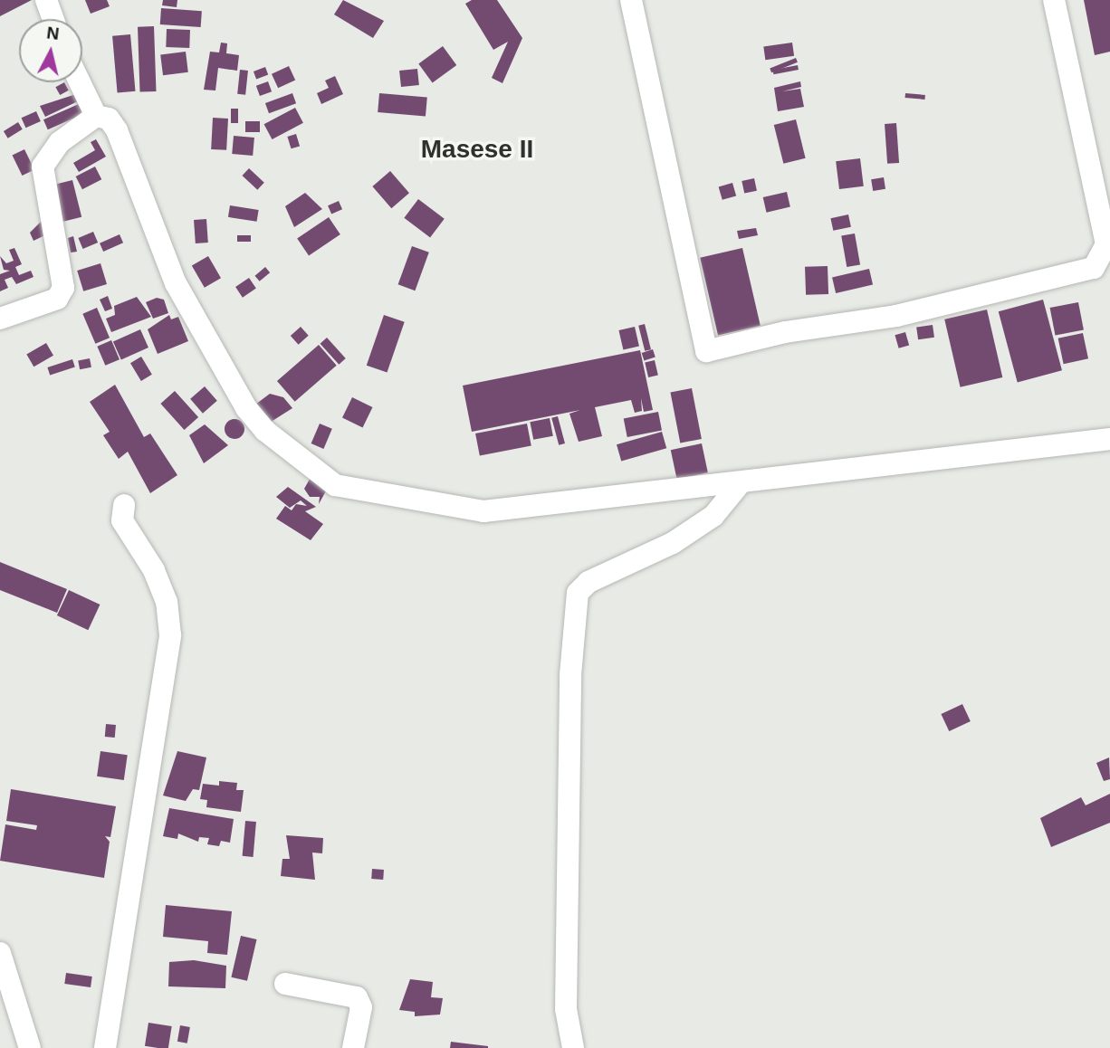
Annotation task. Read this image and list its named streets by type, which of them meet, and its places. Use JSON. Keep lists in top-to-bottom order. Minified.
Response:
{"districts":["Masese II"],"north":"top"}
